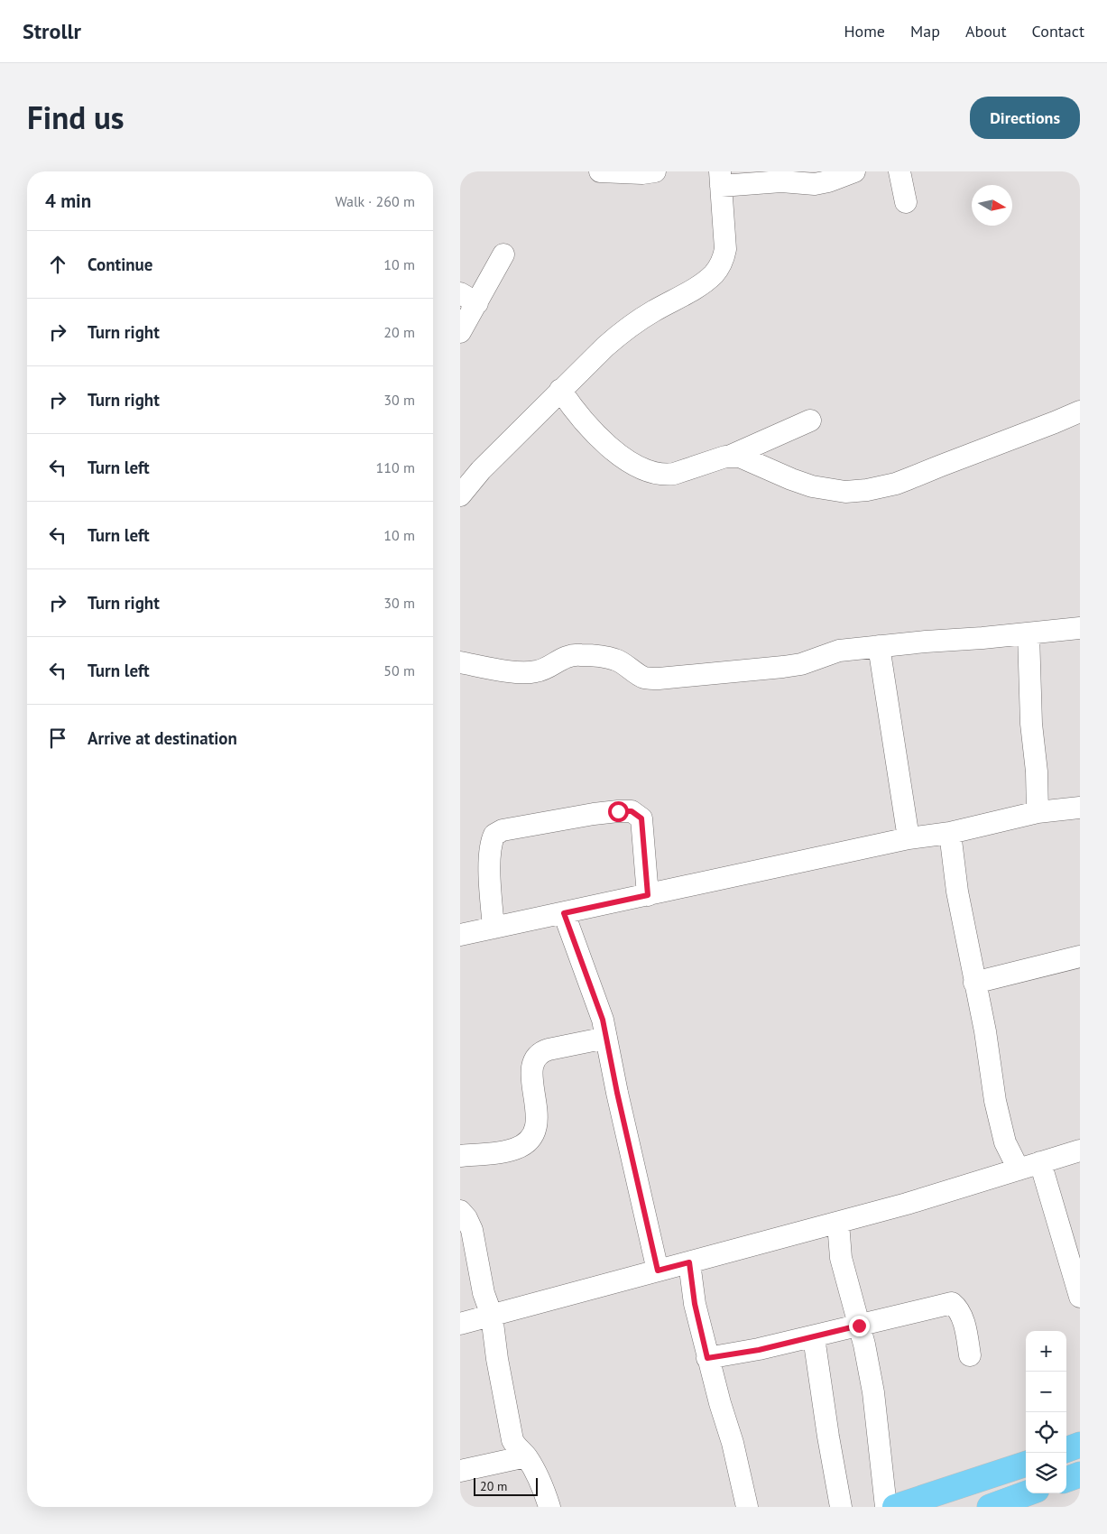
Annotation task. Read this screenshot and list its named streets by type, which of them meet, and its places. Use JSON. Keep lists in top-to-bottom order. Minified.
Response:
{"scale_bar":"20 m","north":"right","page":{"header":"Strollr","nav":["Home","Map","About","Contact"],"title":"Find us","buttons":"Directions","heading":["4 min","Walk · 260 m"],"list":[["Continue","10 m"],["Turn right","20 m"],["Turn right","30 m"],["Turn left","110 m"],["Turn left","10 m"],["Turn right","30 m"],["Turn left","50 m"],"Arrive at destination"],"map_buttons":["+","−"],"scale":"20 m"}}
